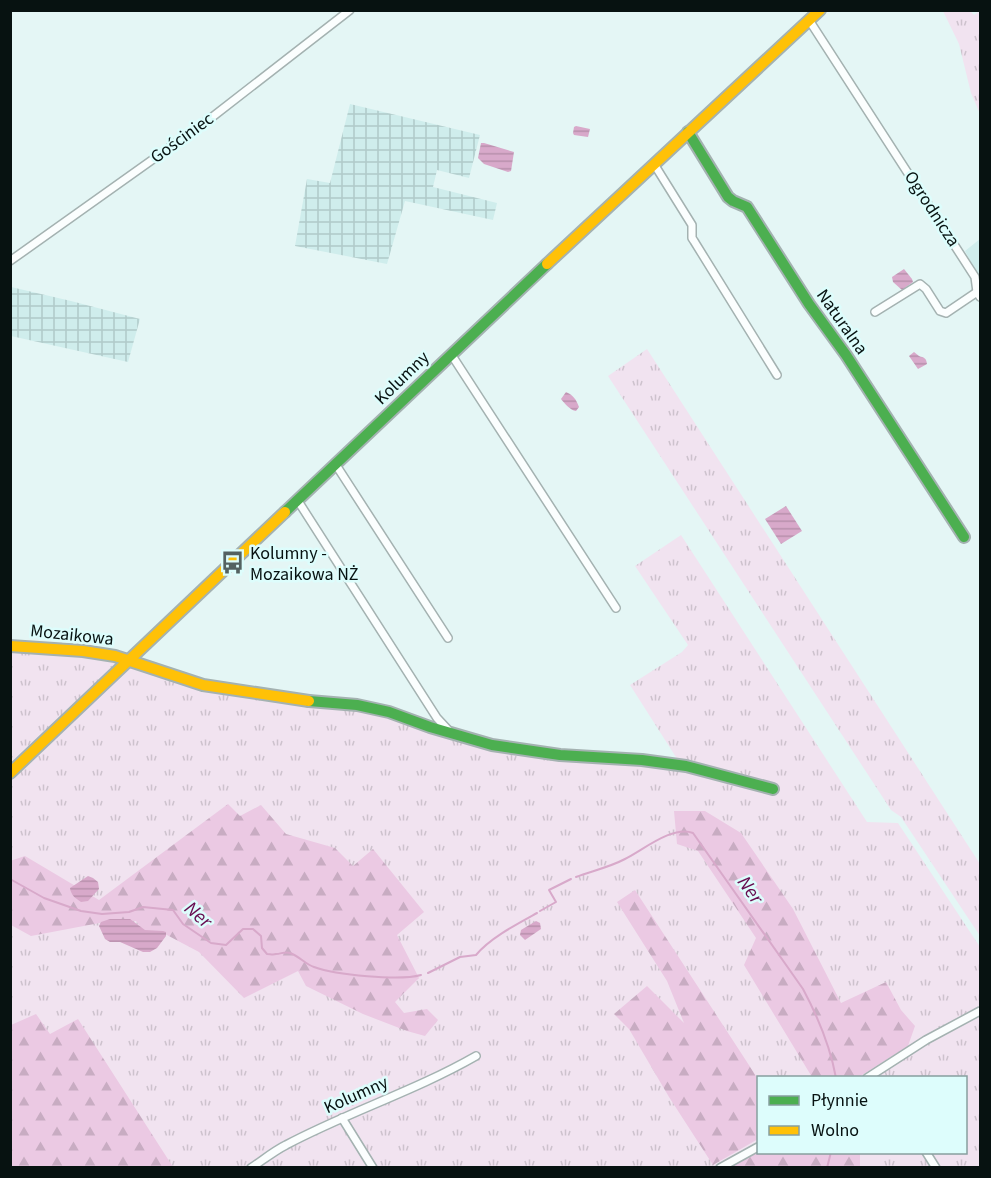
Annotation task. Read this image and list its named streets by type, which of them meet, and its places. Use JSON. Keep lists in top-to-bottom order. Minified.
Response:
{"streets":{"street":["Gościniec","Ogrodnicza","Naturalna","Kolumny","Mozaikowa"]},"crossings":[["Ogrodnicza","Kolumny"],["Naturalna","Kolumny"],["Kolumny","Mozaikowa"]],"water":["Ner"],"places":{"bus stop":["Kolumny - Mozaikowa NŻ"]},"legend":["Płynnie","Wolno"]}
